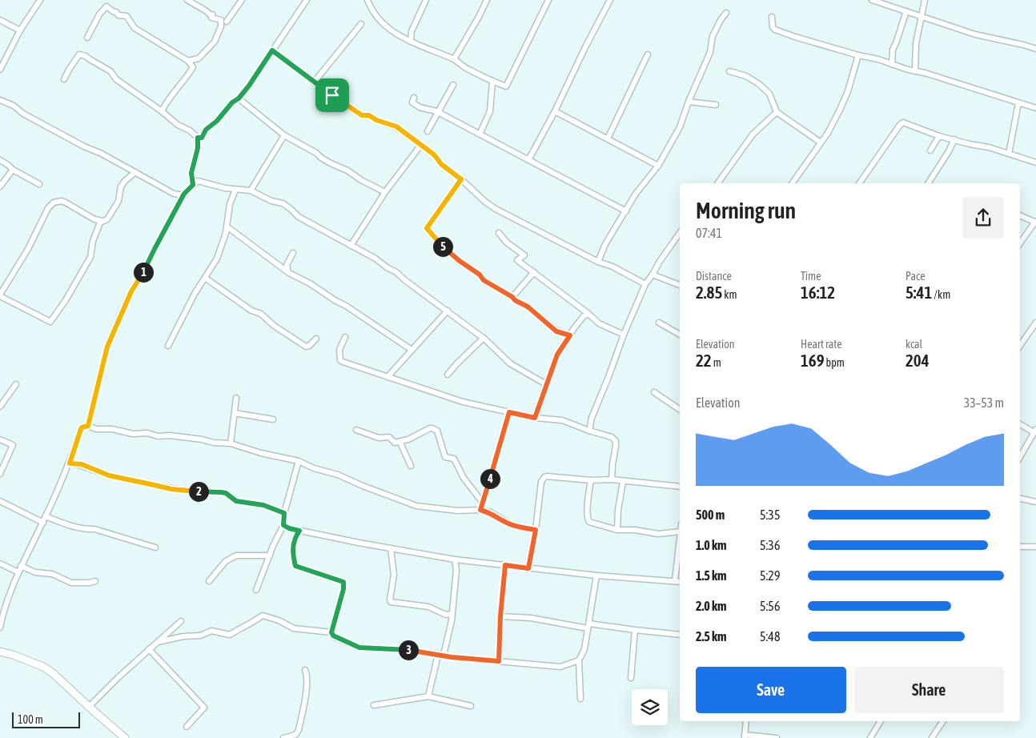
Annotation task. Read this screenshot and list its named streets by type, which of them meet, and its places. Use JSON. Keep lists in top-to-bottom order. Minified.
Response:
{"scale_bar":"100 m","page":{"heading":["Morning run","07:41"],"pins":["5","1","4","2","3"],"stats":[["Distance","2.85 km"],["Time","16:12"],["Pace","5:41 /km"],["Elevation","22 m"],["Heart rate","169 bpm"],["kcal","204"]],"chart":["Elevation","33–53 m"],"list":[{"name":"500 m","note":"5:35"},{"name":"1.0 km","note":"5:36"},{"name":"1.5 km","note":"5:29"},{"name":"2.0 km","note":"5:56"},{"name":"2.5 km","note":"5:48"}],"buttons":["Save","Share"],"scale":"100 m"}}
